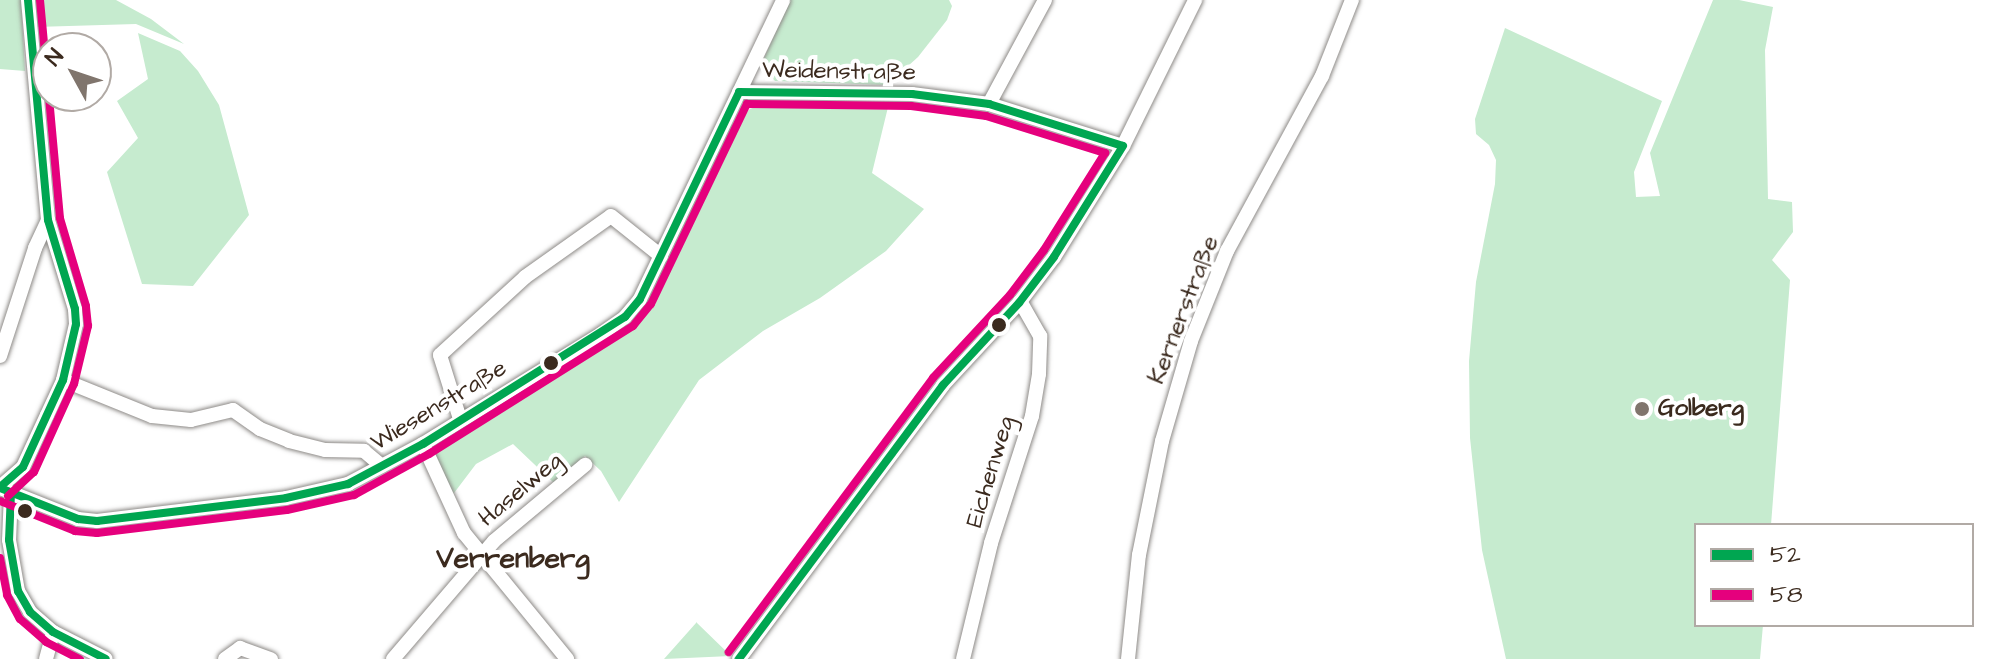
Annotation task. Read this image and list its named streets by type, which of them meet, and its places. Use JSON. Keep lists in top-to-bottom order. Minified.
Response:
{"streets":{"street":["Weidenstraße","Kernerstraße","Wiesenstraße","Eichenweg","Haselweg"]},"crossings":[["Weidenstraße","Wiesenstraße"]],"districts":["Verrenberg"],"places":["Golberg"],"lines":["transit line 52","transit line 58"],"legend":["52","58"],"north":"top left"}
